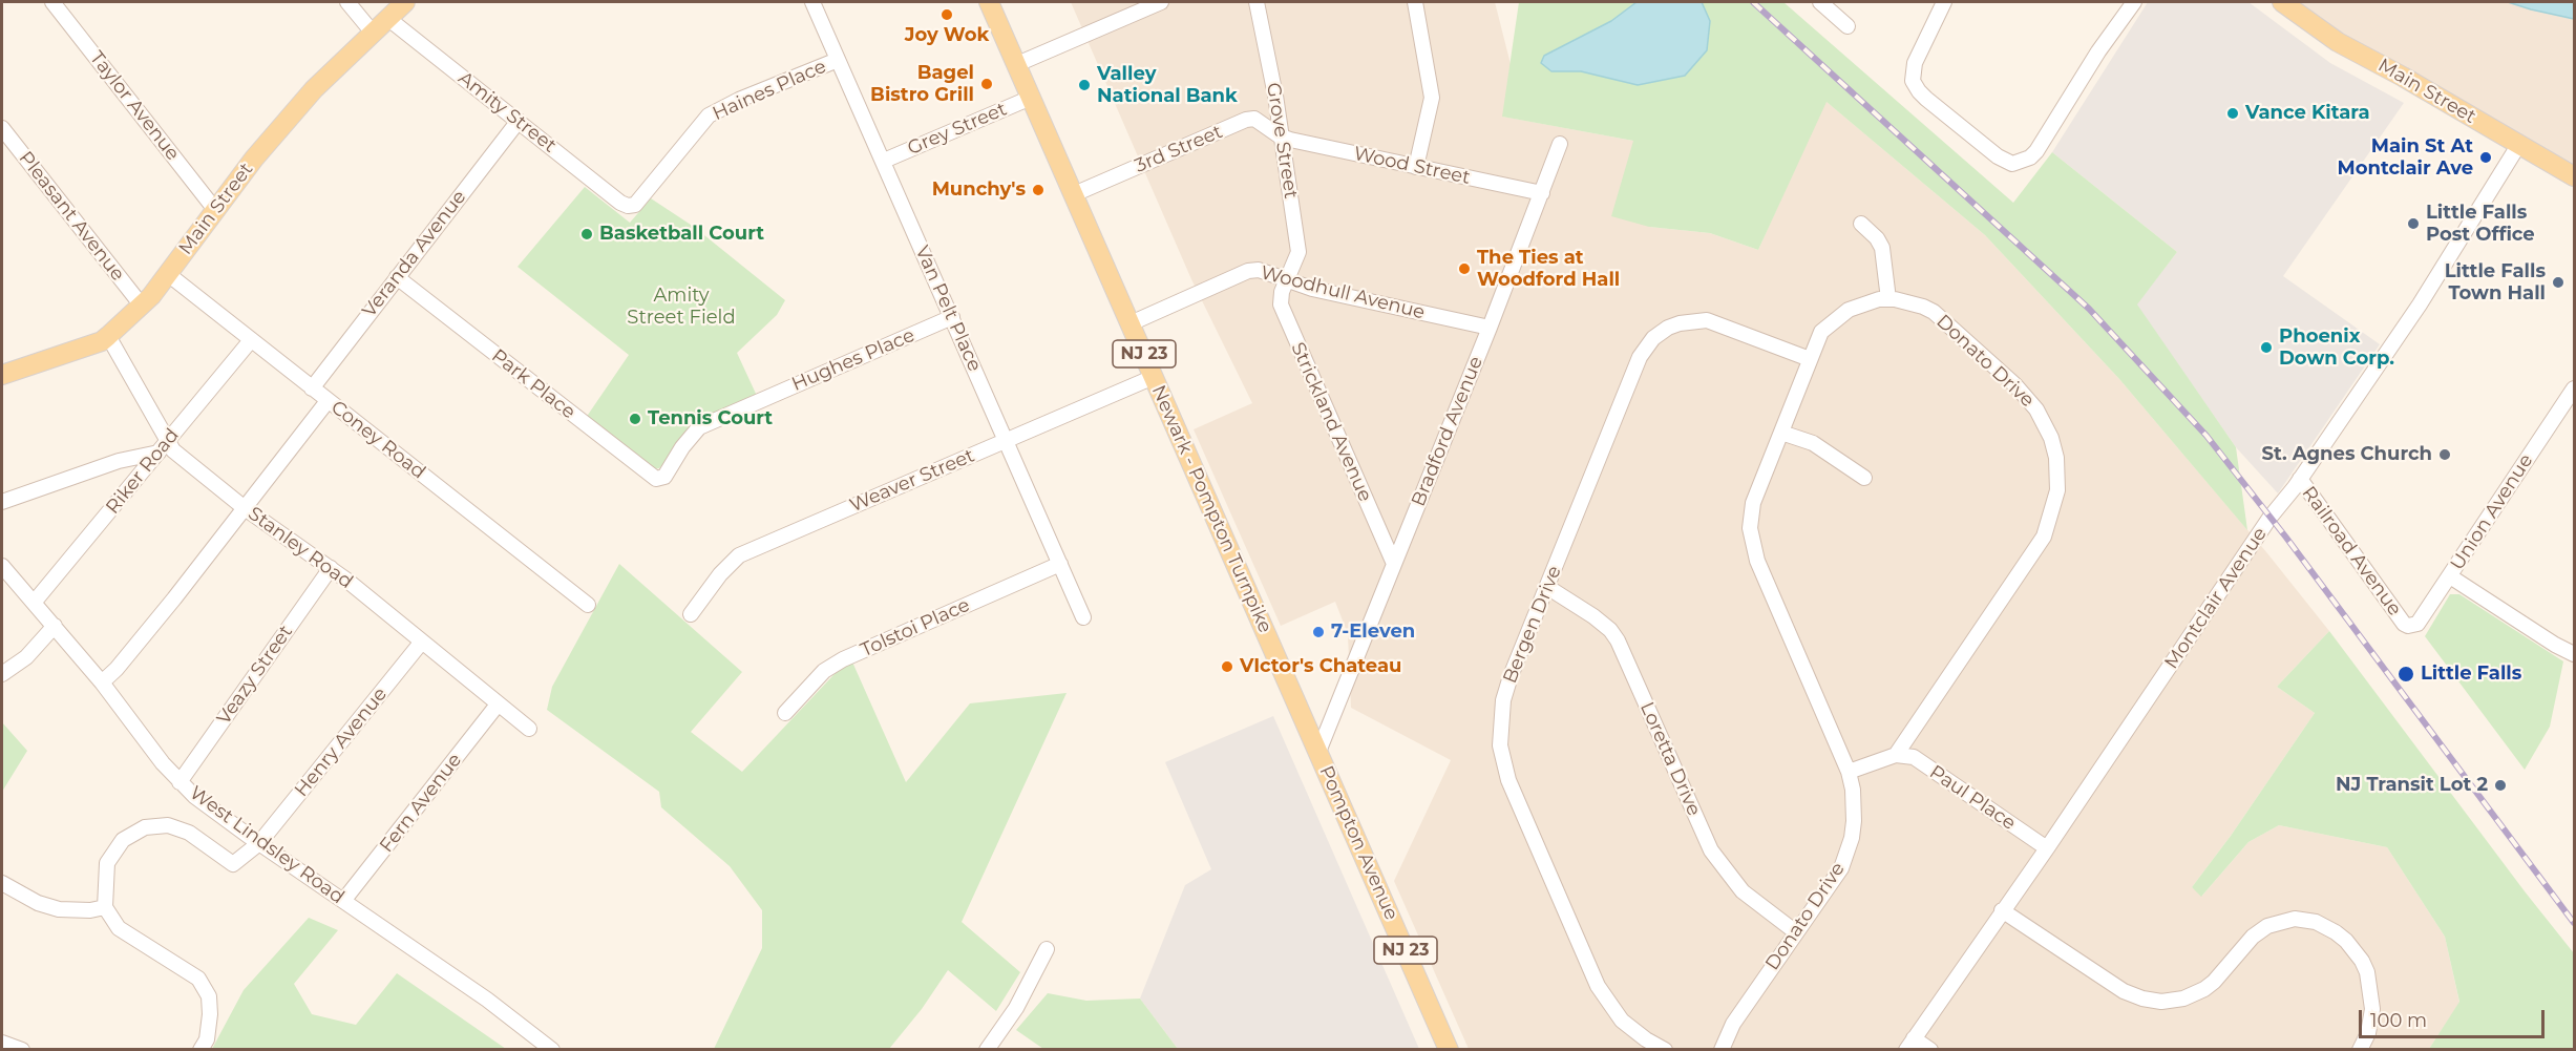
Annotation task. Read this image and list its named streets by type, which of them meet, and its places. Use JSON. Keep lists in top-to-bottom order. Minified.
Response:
{"streets":{"main road":["Main Street","NJ 23","Newark - Pompton Turnpike","Pompton Avenue"],"street":["Haines Place","Taylor Avenue","Amity Street","Grey Street","Grove Street","3rd Street","Wood Street","Pleasant Avenue","Veranda Avenue","Woodhull Avenue","Van Pelt Place","Hughes Place","Donato Drive","Park Place","Strickland Avenue","Bradford Avenue","Coney Road","Riker Road","Weaver Street","Union Avenue","Stanley Road","Railroad Avenue","Montclair Avenue","Bergen Drive","Tolstoi Place","Veazy Street","Henry Avenue","Loretta Drive","Paul Place","Fern Avenue","West Lindsley Road"]},"crossings":[["Haines Place","Amity Street"],["Haines Place","Van Pelt Place"],["Main Street","Taylor Avenue"],["Main Street","Amity Street"],["Main Street","Pleasant Avenue"],["Main Street","Coney Road"],["Main Street","Stanley Road"],["Main Street","Montclair Avenue"],["Amity Street","Veranda Avenue"],["Grey Street","Van Pelt Place"],["Grey Street","Newark - Pompton Turnpike"],["Grove Street","3rd Street"],["Grove Street","Wood Street"],["Grove Street","Woodhull Avenue"],["Grove Street","Strickland Avenue"],["3rd Street","Wood Street"],["3rd Street","Newark - Pompton Turnpike"],["Wood Street","Bradford Avenue"],["Veranda Avenue","Park Place"],["Veranda Avenue","Coney Road"],["Woodhull Avenue","Strickland Avenue"],["Woodhull Avenue","Bradford Avenue"],["Woodhull Avenue","Newark - Pompton Turnpike"],["Van Pelt Place","Hughes Place"],["Van Pelt Place","Weaver Street"],["Van Pelt Place","Tolstoi Place"],["Hughes Place","Park Place"],["Donato Drive","Bergen Drive"],["Donato Drive","Loretta Drive"],["Donato Drive","Paul Place"],["Strickland Avenue","Bradford Avenue"],["Bradford Avenue","Pompton Avenue"],["Coney Road","Riker Road"],["Riker Road","Stanley Road"],["Riker Road","West Lindsley Road"],["Weaver Street","Newark - Pompton Turnpike"],["Newark - Pompton Turnpike","Pompton Avenue"],["Union Avenue","Railroad Avenue"],["Stanley Road","Veazy Street"],["Stanley Road","Henry Avenue"],["Stanley Road","Fern Avenue"],["Railroad Avenue","Montclair Avenue"],["Montclair Avenue","Paul Place"],["Bergen Drive","Loretta Drive"],["Veazy Street","West Lindsley Road"],["Henry Avenue","West Lindsley Road"],["Fern Avenue","West Lindsley Road"]],"parks":["Amity Street Field"],"places":["Joy Wok","Bagel Bistro Grill","Valley National Bank","Vance Kitara","Main St At Montclair Ave","Munchy's","Little Falls Post Office","Basketball Court","The Ties at Woodford Hall","Little Falls Town Hall","Phoenix Down Corp.","Tennis Court","St. Agnes Church","7-Eleven","VIctor's Chateau","Little Falls","NJ Transit Lot 2"],"scale_bar":"100 m"}
